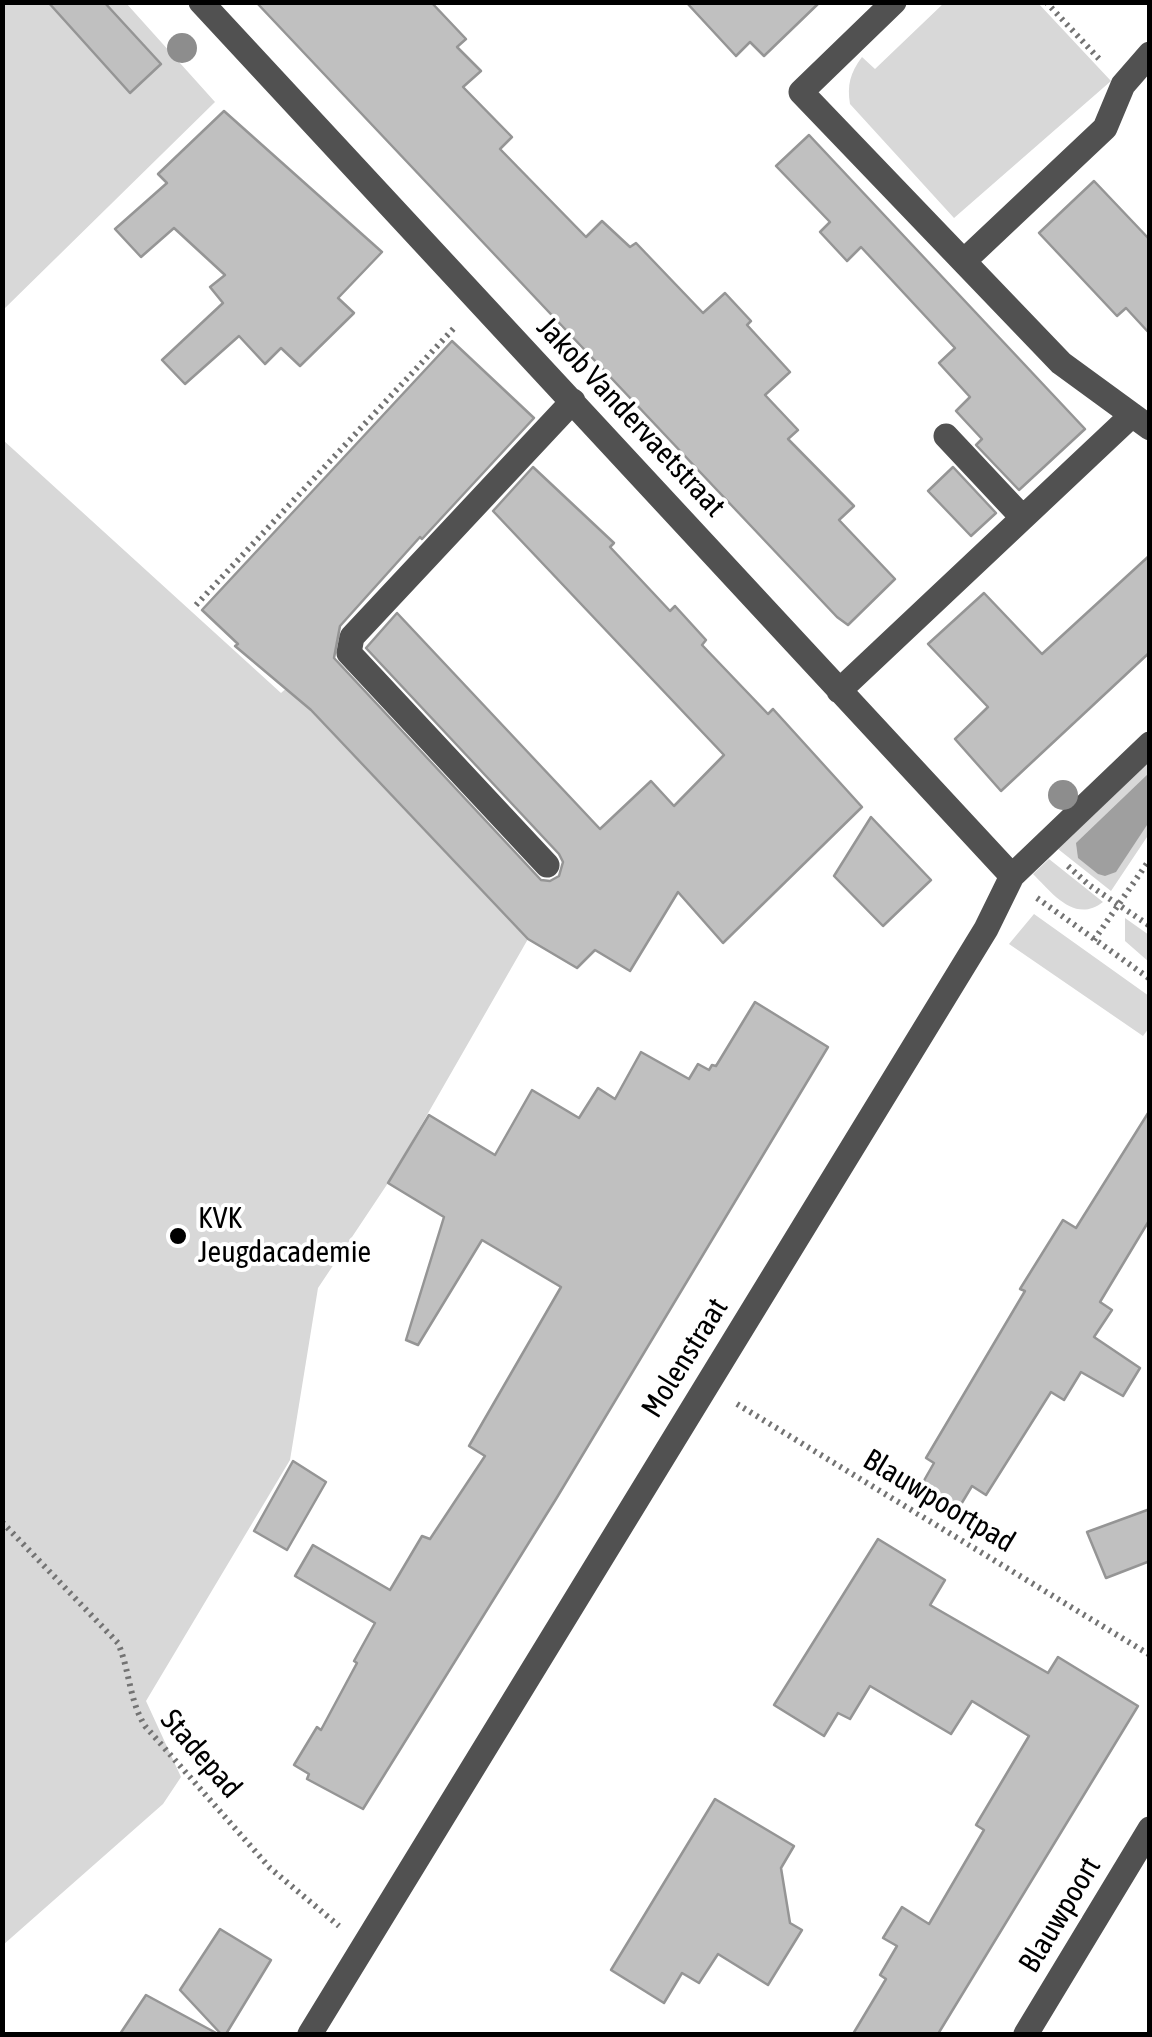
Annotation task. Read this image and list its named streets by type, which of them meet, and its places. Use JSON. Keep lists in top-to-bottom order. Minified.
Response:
{"streets":{"street":["Jakob Vandervaetstraat","Molenstraat","Blauwpoort"],"path":["Blauwpoortpad","Stadepad"]},"crossings":[["Jakob Vandervaetstraat","Molenstraat"],["Molenstraat","Blauwpoortpad"],["Molenstraat","Stadepad"]],"places":["KVK Jeugdacademie"]}
